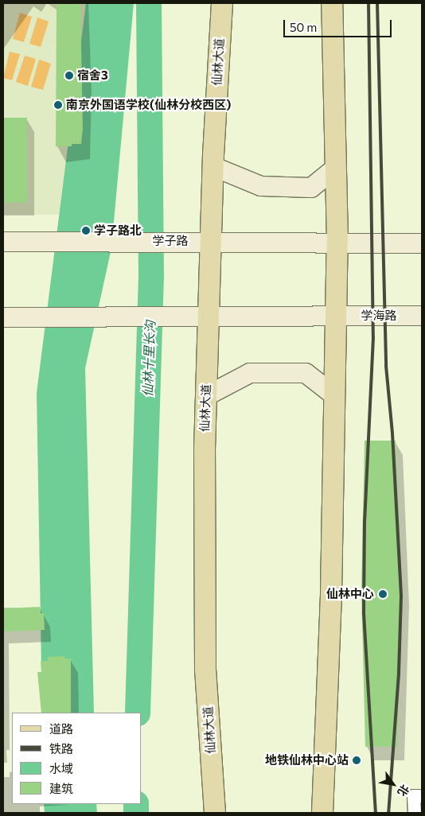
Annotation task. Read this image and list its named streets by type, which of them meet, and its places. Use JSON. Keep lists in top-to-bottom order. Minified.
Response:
{"streets":{"main road":["仙林大道","学子路","学海路"]},"crossings":[["仙林大道","学子路"]],"water":["仙林十里长沟"],"places":["宿舍3","南京外国语学校(仙林分校西区)","学子路北","仙林中心","地铁仙林中心站"],"legend":["道路","铁路","水域","建筑"],"scale_bar":"50 m","north":"bottom right"}
